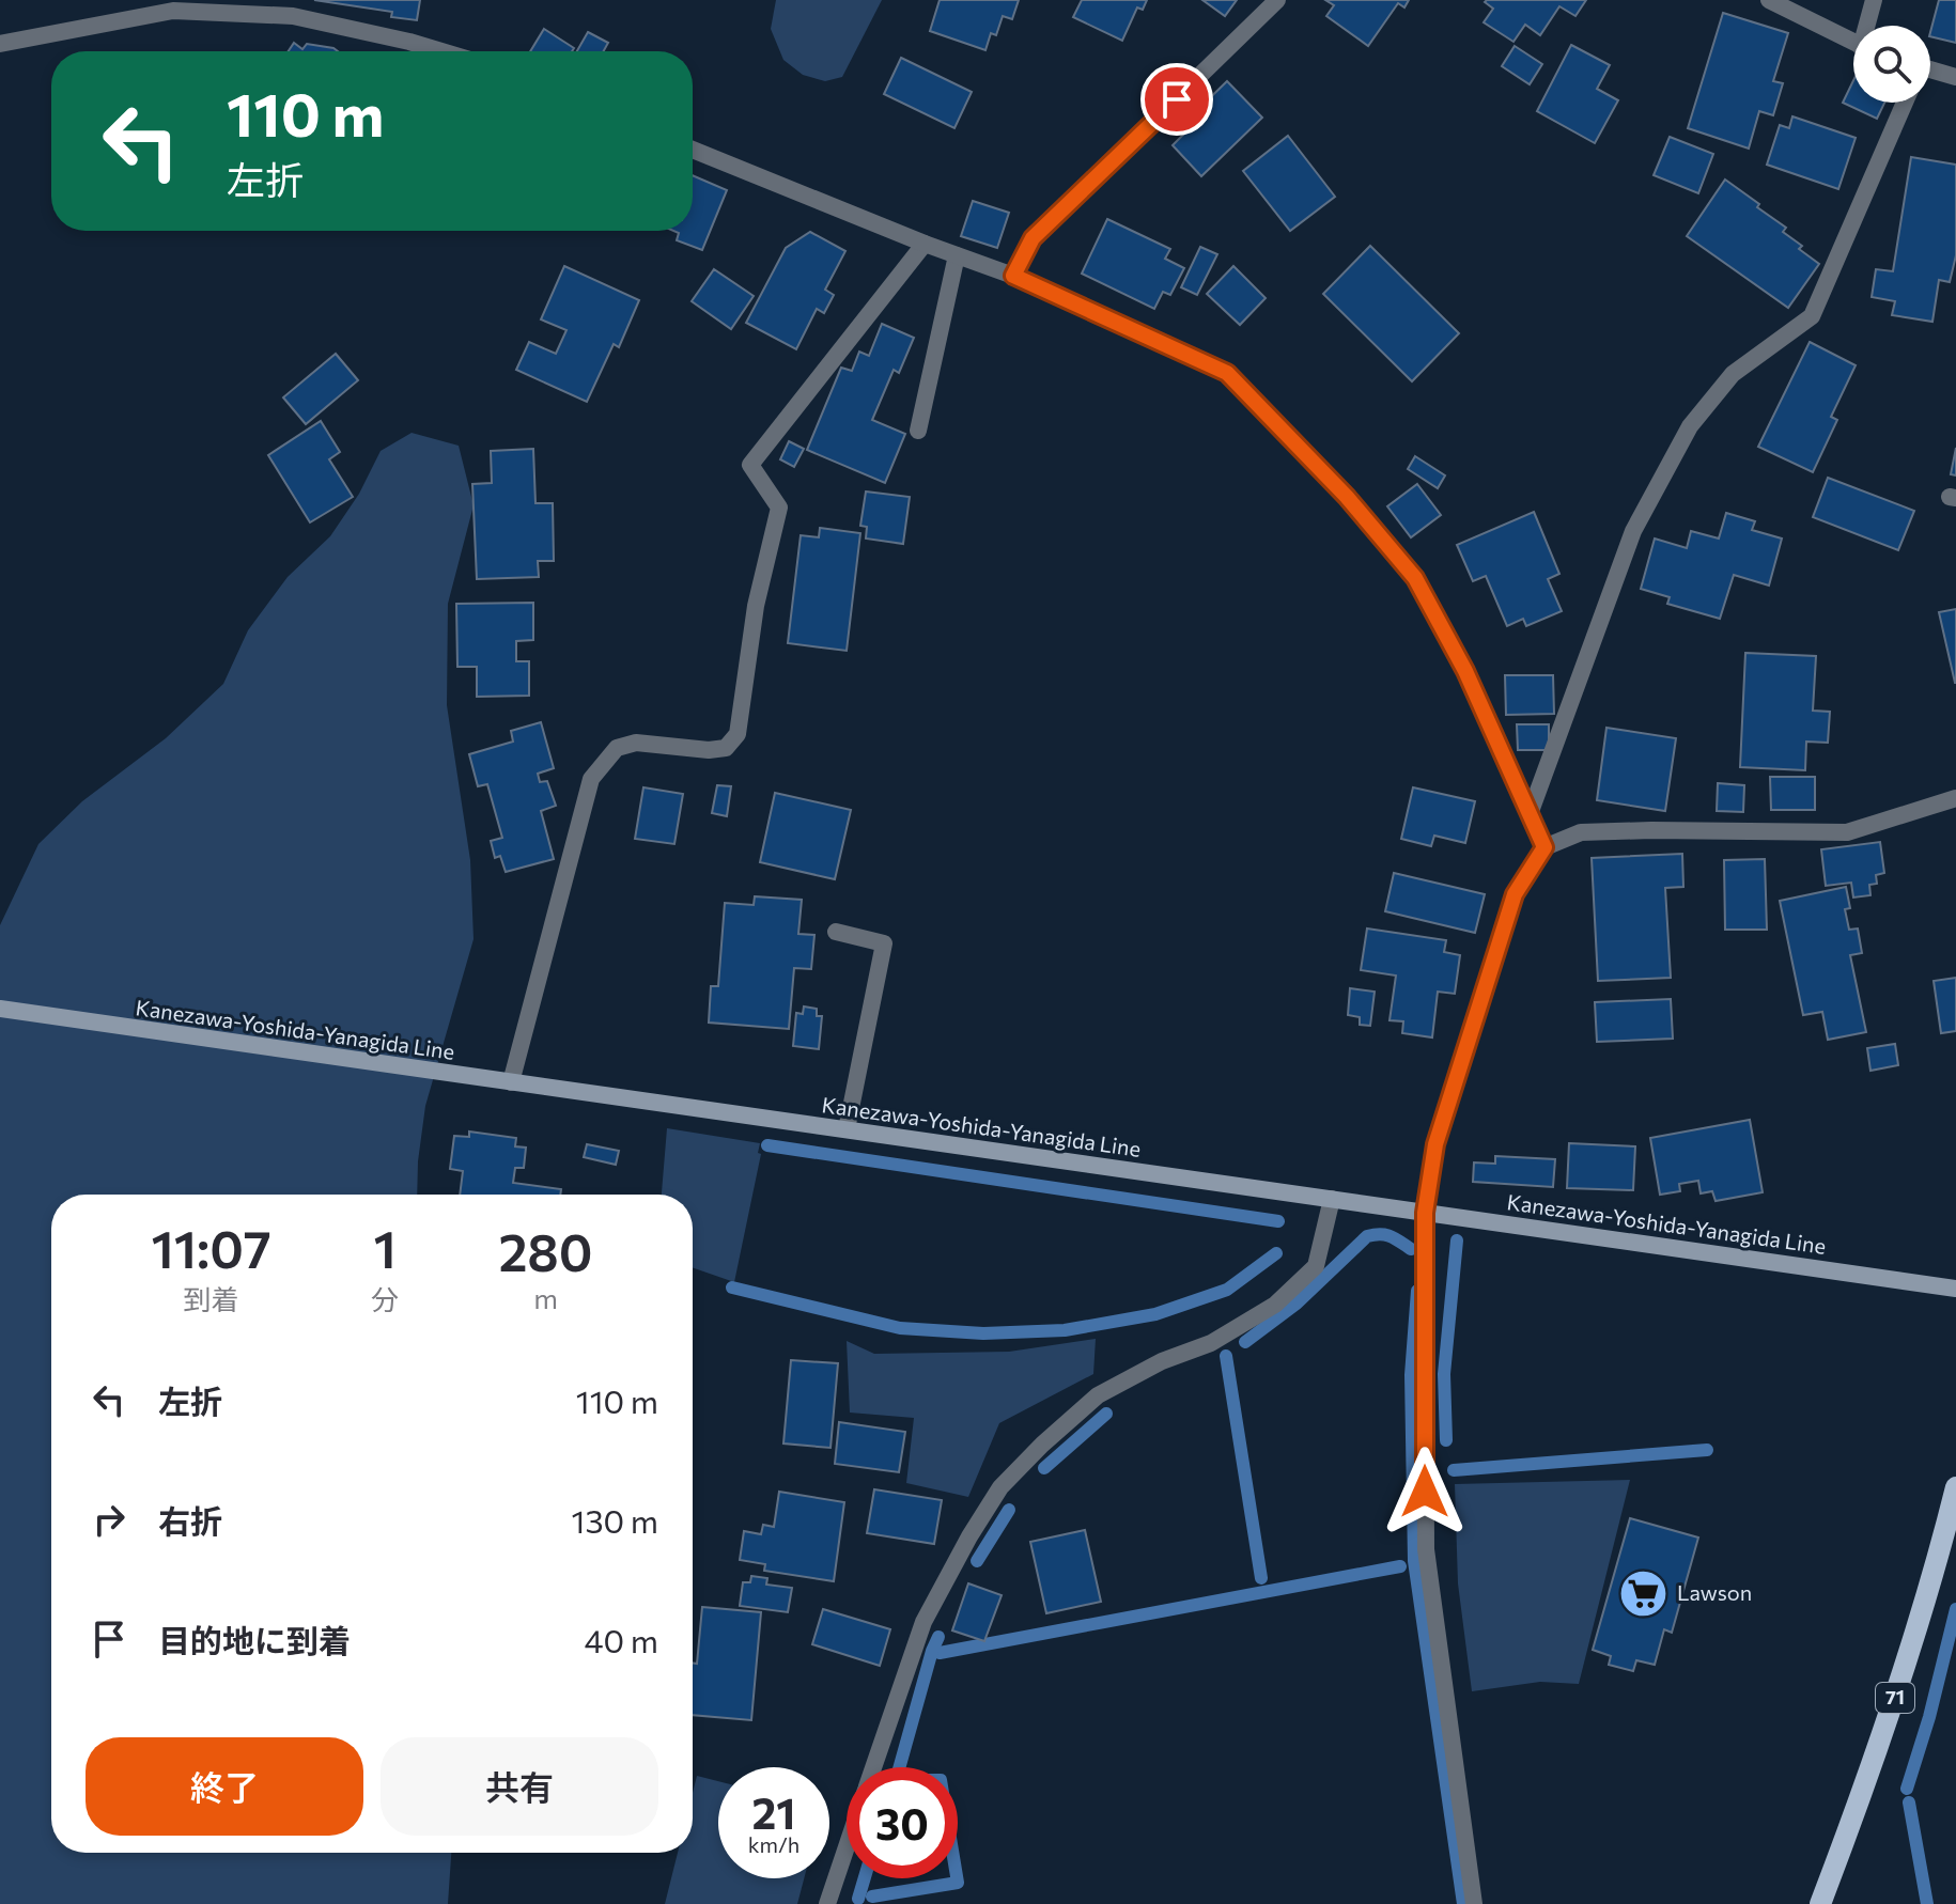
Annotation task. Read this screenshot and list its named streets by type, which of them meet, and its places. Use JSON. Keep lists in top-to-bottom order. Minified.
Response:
{"streets":{"main road":["Kanezawa-Yoshida-Yanagida Line","71"]},"places":{"supermarket":["Lawson"]},"page":{"turn":["110 m","左折"],"eta":["11:07","到着","1","分","280","m"],"list":[{"name":"左折","value":"110 m"},{"name":"右折","value":"130 m"},{"name":"目的地に到着","value":"40 m"}],"buttons":["終了","共有"],"speed":"21 km/h","limit":"30"}}
